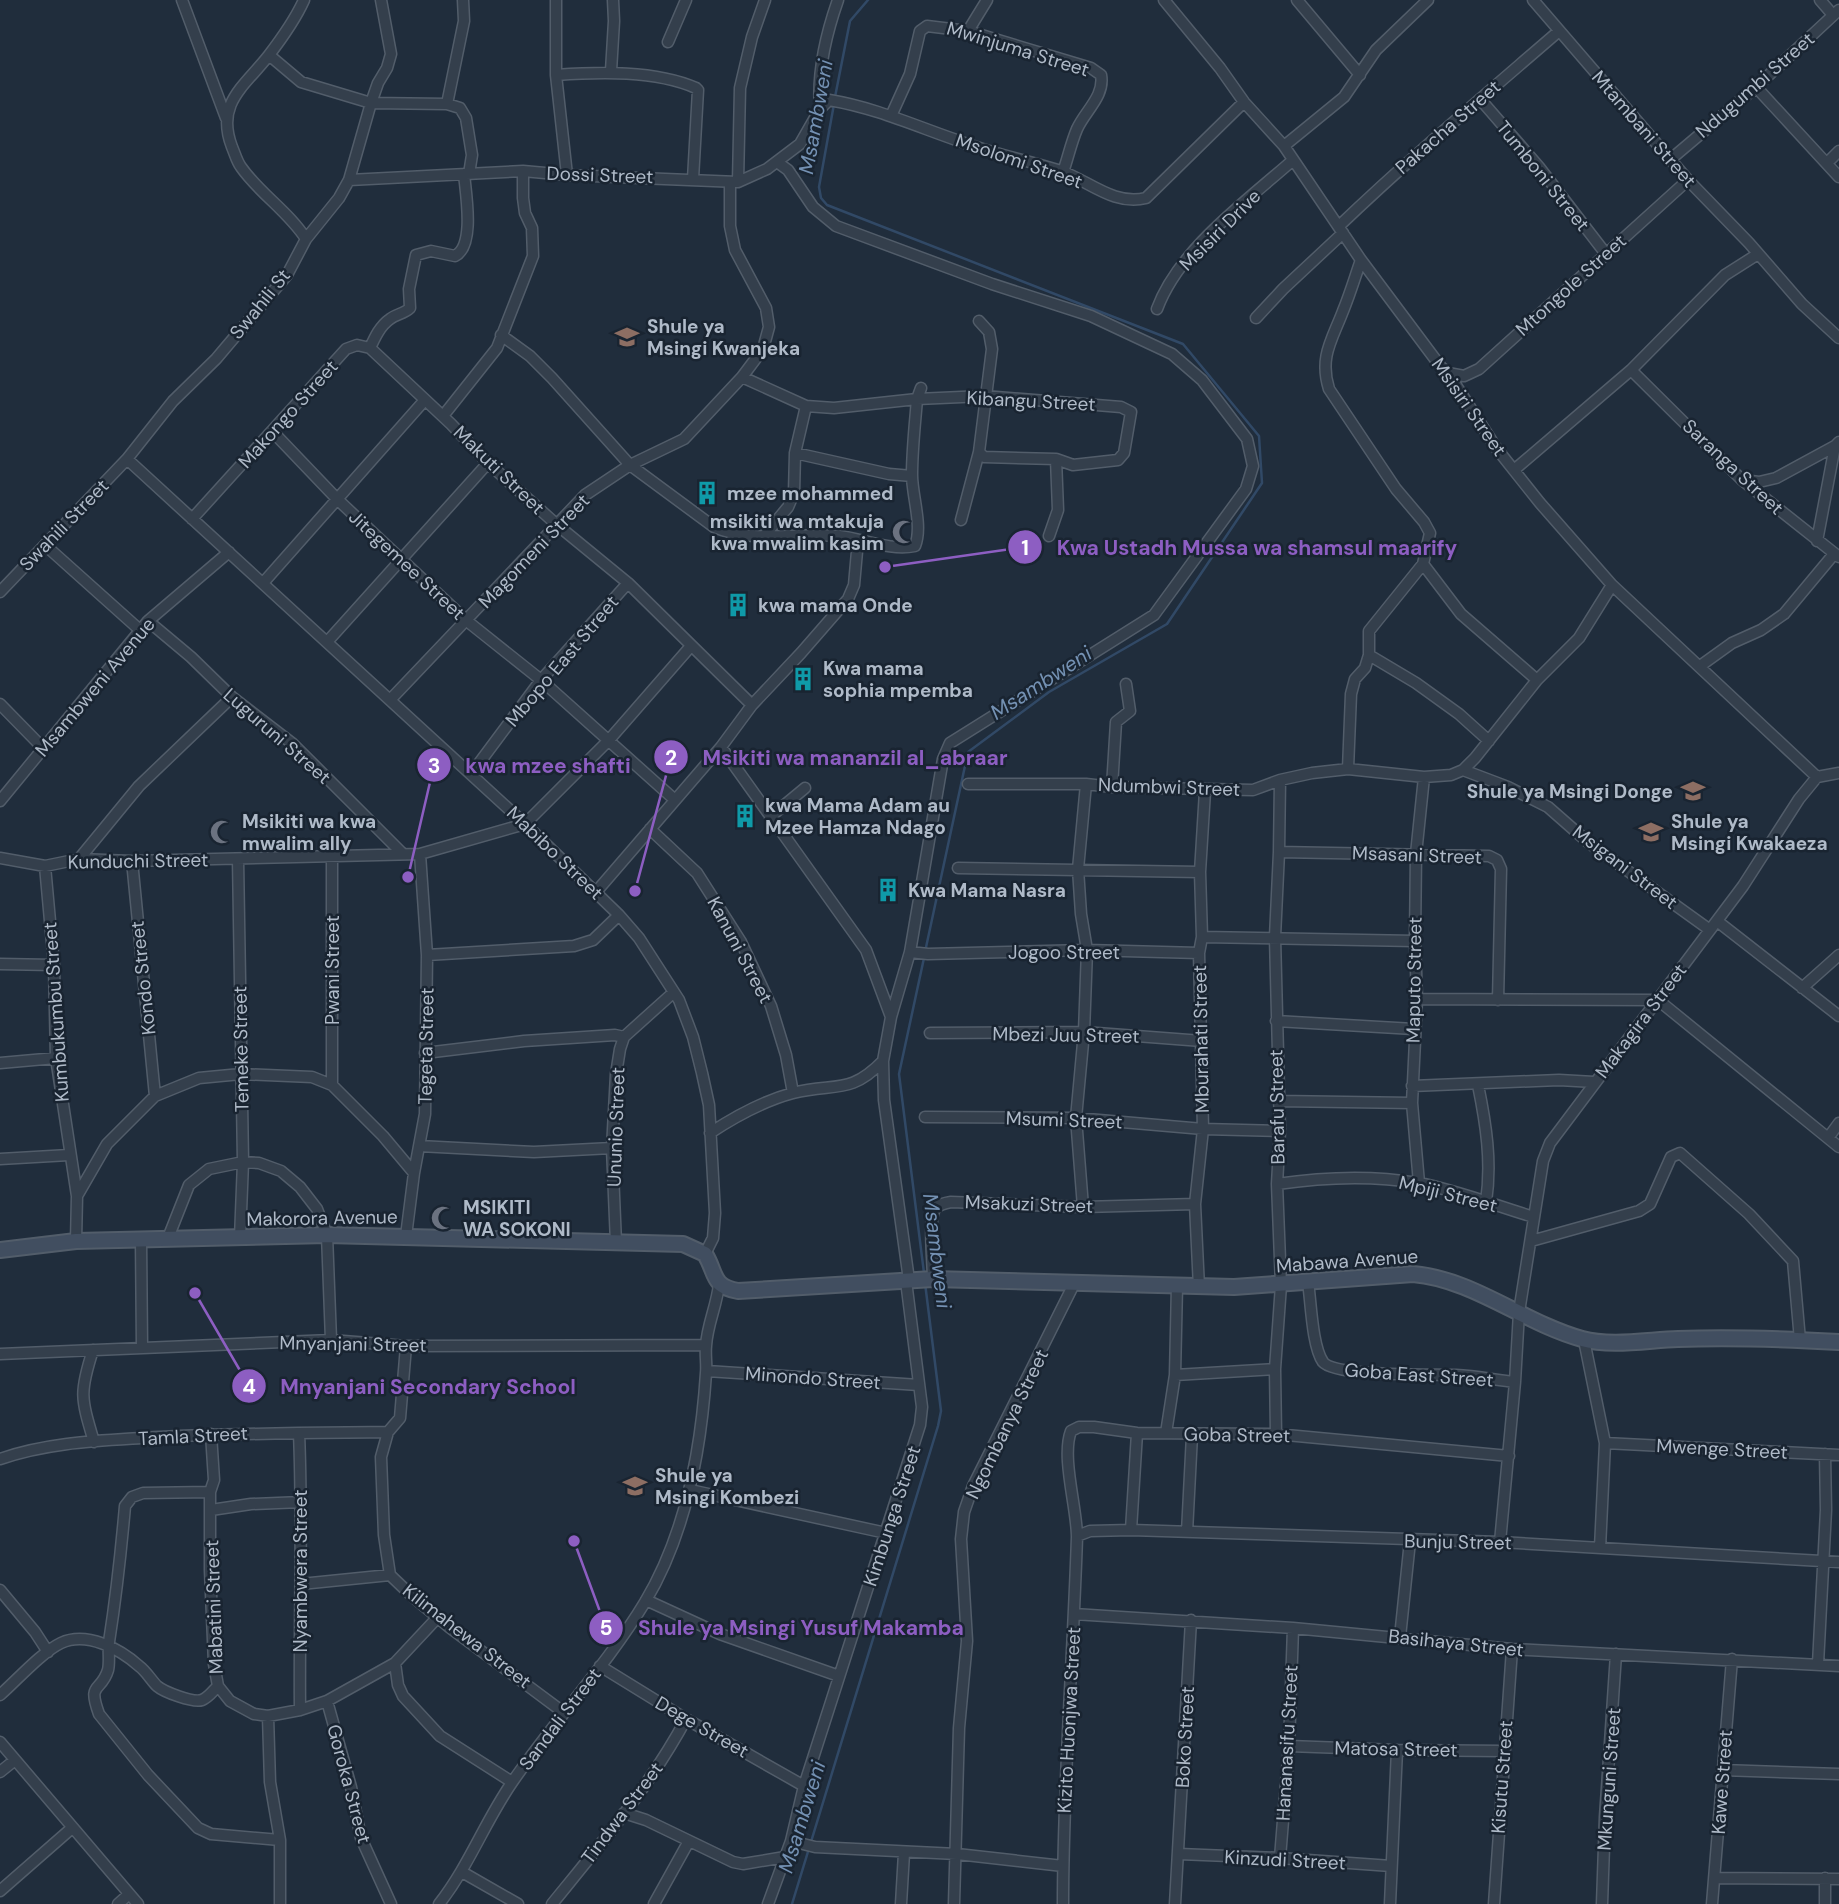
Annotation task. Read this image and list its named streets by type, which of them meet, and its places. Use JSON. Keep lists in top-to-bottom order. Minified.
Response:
{"streets":{"street":["Mwinjuma Street","Ndugumbi Street","Pakacha Street","Mtambani Street","Msolomi Street","Dossi Street","Tumboni Street","Msisiri Drive","Mtongole Street","Swahili St","Kibangu Street","Msisiri Street","Makongo Street","Saranga Street","Makuti Street","Swahili Street","Magomeni Street","Jitegemee Street","Mbopo East Street","Msambweni Avenue","Luguruni Street","Ndumbwi Street","Mabibo Street","Msasani Street","Kunduchi Street","Msigani Street","Kanuni Street","Jogoo Street","Pwani Street","Kondo Street","Maputo Street","Kumbukumbu Street","Makagira Street","Mbezi Juu Street","Mburahati Street","Tegeta Street","Temeke Street","Barafu Street","Msumi Street","Ununio Street","Mpiji Street","Msakuzi Street","Makorora Avenue","Mabawa Avenue","Mnyanjani Street","Goba East Street","Minondo Street","Ngombanya Street","Goba Street","Tamla Street","Mwenge Street","Kimbunga Street","Bunju Street","Nyambwera Street","Mabatini Street","Kilimahewa Street","Basihaya Street","Sandali Street","Kizito Huonjwa Street","Dege Street","Boko Street","Hananasifu Street","Matosa Street","Kisutu Street","Mkunguni Street","Kawe Street","Goroka Street","Tindwa Street","Kinzudi Street"]},"crossings":[["Mwinjuma Street","Msolomi Street"],["Ndugumbi Street","Mtambani Street"],["Pakacha Street","Mtambani Street"],["Pakacha Street","Tumboni Street"],["Pakacha Street","Msisiri Street"],["Mtambani Street","Mtongole Street"],["Msolomi Street","Msisiri Street"],["Dossi Street","Swahili St"],["Dossi Street","Magomeni Street"],["Tumboni Street","Mtongole Street"],["Msisiri Drive","Msisiri Street"],["Mtongole Street","Msisiri Street"],["Swahili St","Swahili Street"],["Swahili St","Mabibo Street"],["Kibangu Street","Magomeni Street"],["Msisiri Street","Makagira Street"],["Makongo Street","Makuti Street"],["Makongo Street","Jitegemee Street"],["Makongo Street","Mabibo Street"],["Makuti Street","Magomeni Street"],["Makuti Street","Mbopo East Street"],["Swahili Street","Mabibo Street"],["Magomeni Street","Jitegemee Street"],["Magomeni Street","Mabibo Street"],["Jitegemee Street","Mbopo East Street"],["Mbopo East Street","Mabibo Street"],["Msambweni Avenue","Luguruni Street"],["Msambweni Avenue","Mabibo Street"],["Luguruni Street","Kunduchi Street"],["Ndumbwi Street","Msigani Street"],["Ndumbwi Street","Maputo Street"],["Ndumbwi Street","Mburahati Street"],["Ndumbwi Street","Barafu Street"],["Mabibo Street","Kunduchi Street"],["Mabibo Street","Makorora Avenue"],["Msasani Street","Maputo Street"],["Msasani Street","Barafu Street"],["Kunduchi Street","Pwani Street"],["Kunduchi Street","Kondo Street"],["Kunduchi Street","Kumbukumbu Street"],["Kunduchi Street","Tegeta Street"],["Kunduchi Street","Temeke Street"],["Msigani Street","Makagira Street"],["Jogoo Street","Mburahati Street"],["Maputo Street","Mpiji Street"],["Kumbukumbu Street","Makorora Avenue"],["Makagira Street","Mpiji Street"],["Makagira Street","Mabawa Avenue"],["Makagira Street","Goba East Street"],["Makagira Street","Goba Street"],["Makagira Street","Bunju Street"],["Mbezi Juu Street","Mburahati Street"],["Mburahati Street","Msumi Street"],["Mburahati Street","Msakuzi Street"],["Mburahati Street","Mabawa Avenue"],["Tegeta Street","Makorora Avenue"],["Temeke Street","Makorora Avenue"],["Barafu Street","Msumi Street"],["Barafu Street","Mpiji Street"],["Barafu Street","Mabawa Avenue"],["Barafu Street","Goba Street"],["Ununio Street","Makorora Avenue"],["Msakuzi Street","Mabawa Avenue"],["Msakuzi Street","Kimbunga Street"],["Mabawa Avenue","Goba East Street"],["Mabawa Avenue","Ngombanya Street"],["Mabawa Avenue","Kimbunga Street"],["Mnyanjani Street","Kilimahewa Street"],["Mnyanjani Street","Sandali Street"],["Minondo Street","Kimbunga Street"],["Minondo Street","Sandali Street"],["Goba Street","Bunju Street"],["Goba Street","Kizito Huonjwa Street"],["Tamla Street","Nyambwera Street"],["Tamla Street","Mabatini Street"],["Tamla Street","Kilimahewa Street"],["Kimbunga Street","Dege Street"],["Bunju Street","Kizito Huonjwa Street"],["Kilimahewa Street","Sandali Street"],["Basihaya Street","Kizito Huonjwa Street"],["Basihaya Street","Boko Street"],["Basihaya Street","Hananasifu Street"],["Basihaya Street","Kisutu Street"],["Basihaya Street","Mkunguni Street"],["Basihaya Street","Kawe Street"],["Sandali Street","Dege Street"],["Dege Street","Tindwa Street"],["Boko Street","Kinzudi Street"],["Hananasifu Street","Matosa Street"],["Hananasifu Street","Kinzudi Street"],["Matosa Street","Kisutu Street"]],"water":["Msambweni"],"places":{"school or university":["Shule ya Msingi Kwanjeka","Shule ya Msingi Donge","Shule ya Msingi Kwakaeza","Shule ya Msingi Kombezi"],"building":["mzee mohammed","kwa mama Onde","Kwa mama sophia mpemba","kwa Mama Adam au Mzee Hamza Ndago","Kwa Mama Nasra"],"mosque":["msikiti wa mtakuja kwa mwalim kasim","Msikiti wa kwa mwalim ally","MSIKITI WA SOKONI"],"other":["Kwa Ustadh Mussa wa shamsul maarify","kwa mzee shafti","Msikiti wa mananzil al_abraar","Mnyanjani Secondary School","Shule ya Msingi Yusuf Makamba"]}}
